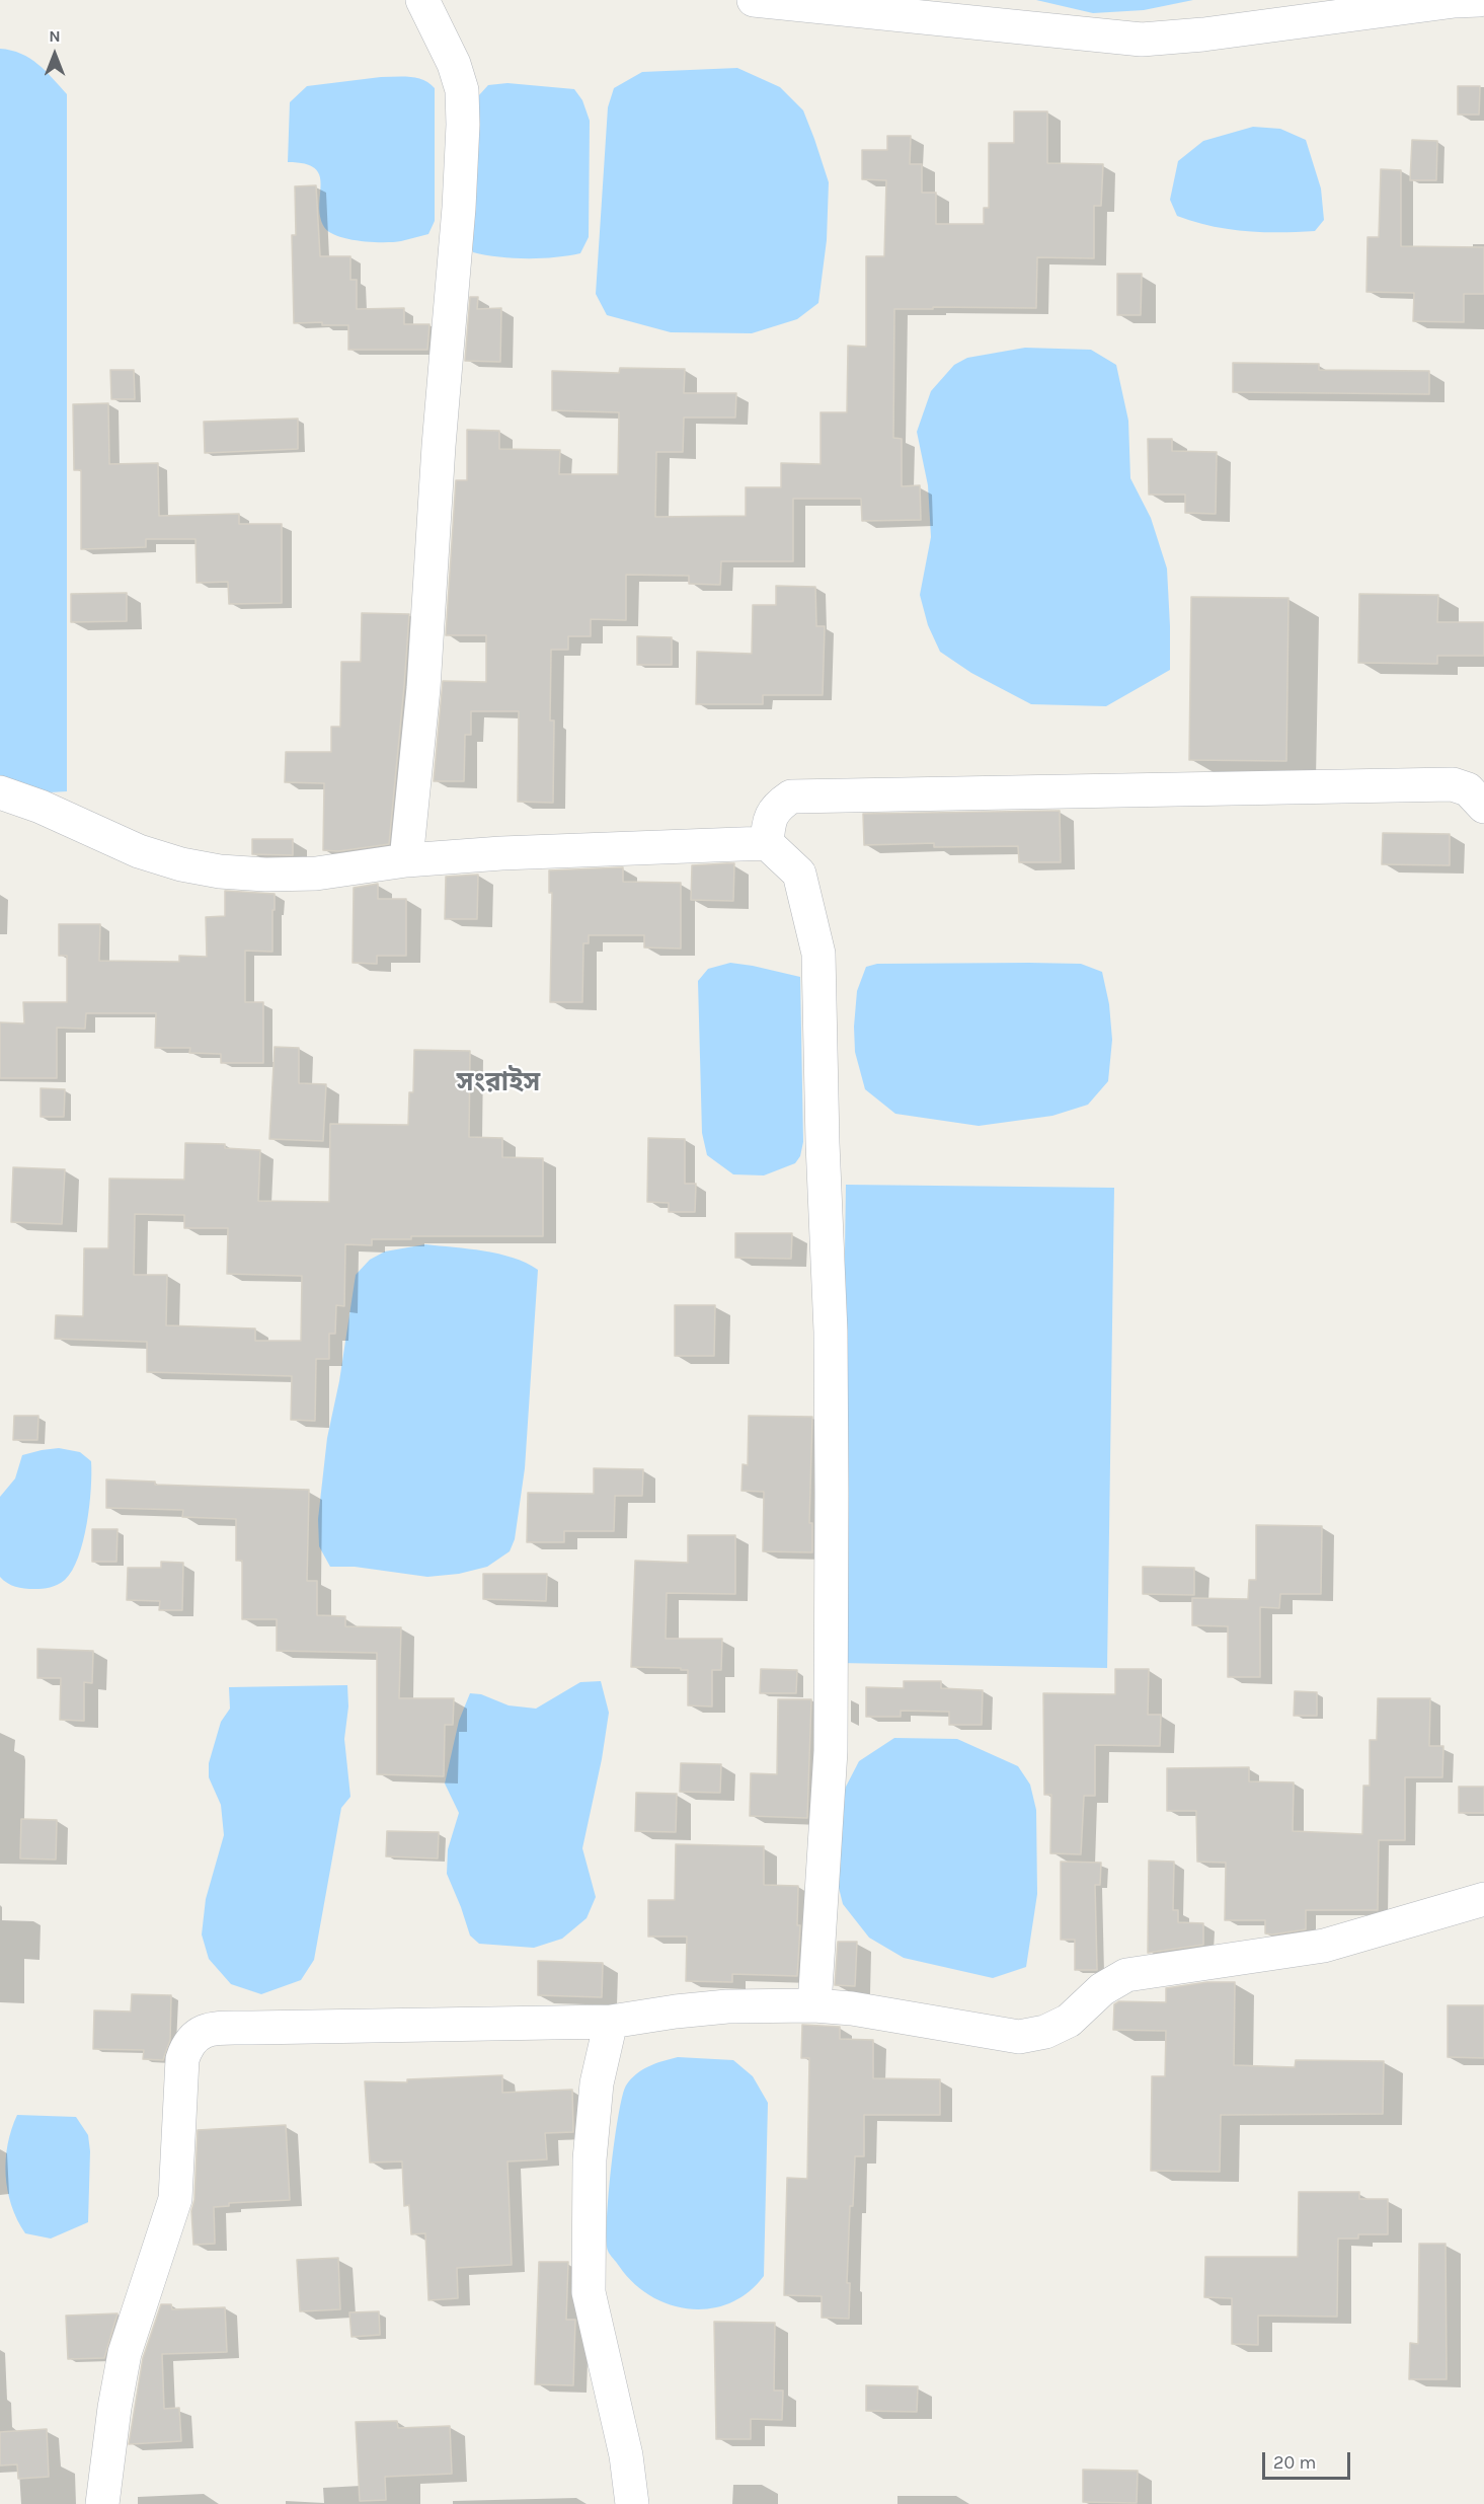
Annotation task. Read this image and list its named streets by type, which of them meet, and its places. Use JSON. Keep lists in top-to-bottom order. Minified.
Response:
{"districts":["সংরাইস"],"scale_bar":"20 m","north":"top"}
